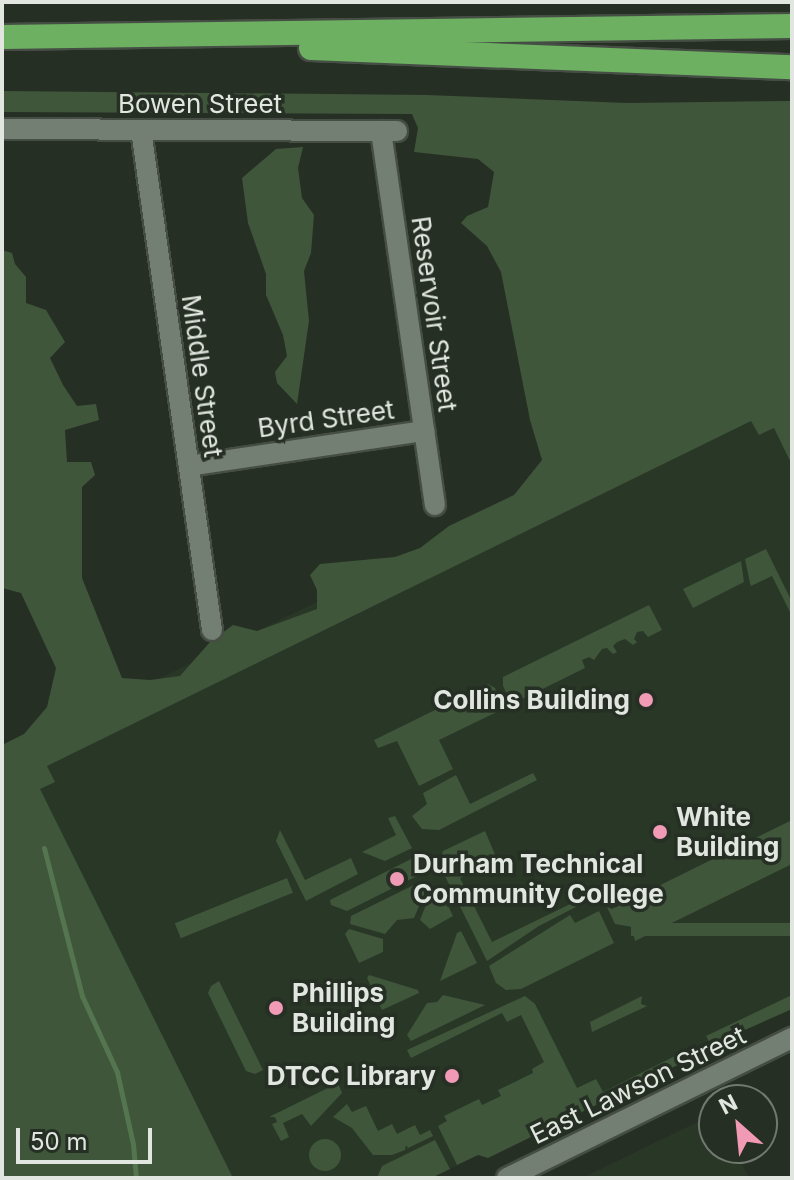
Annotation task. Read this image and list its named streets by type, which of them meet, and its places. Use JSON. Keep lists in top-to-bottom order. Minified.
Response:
{"streets":{"street":["Bowen Street","Reservoir Street","Middle Street","Byrd Street","East Lawson Street"]},"crossings":[["Bowen Street","Reservoir Street"],["Bowen Street","Middle Street"],["Reservoir Street","Byrd Street"],["Middle Street","Byrd Street"]],"places":["Collins Building","White Building","Durham Technical Community College","Phillips Building","DTCC Library"],"scale_bar":"50 m","north":"top left"}
